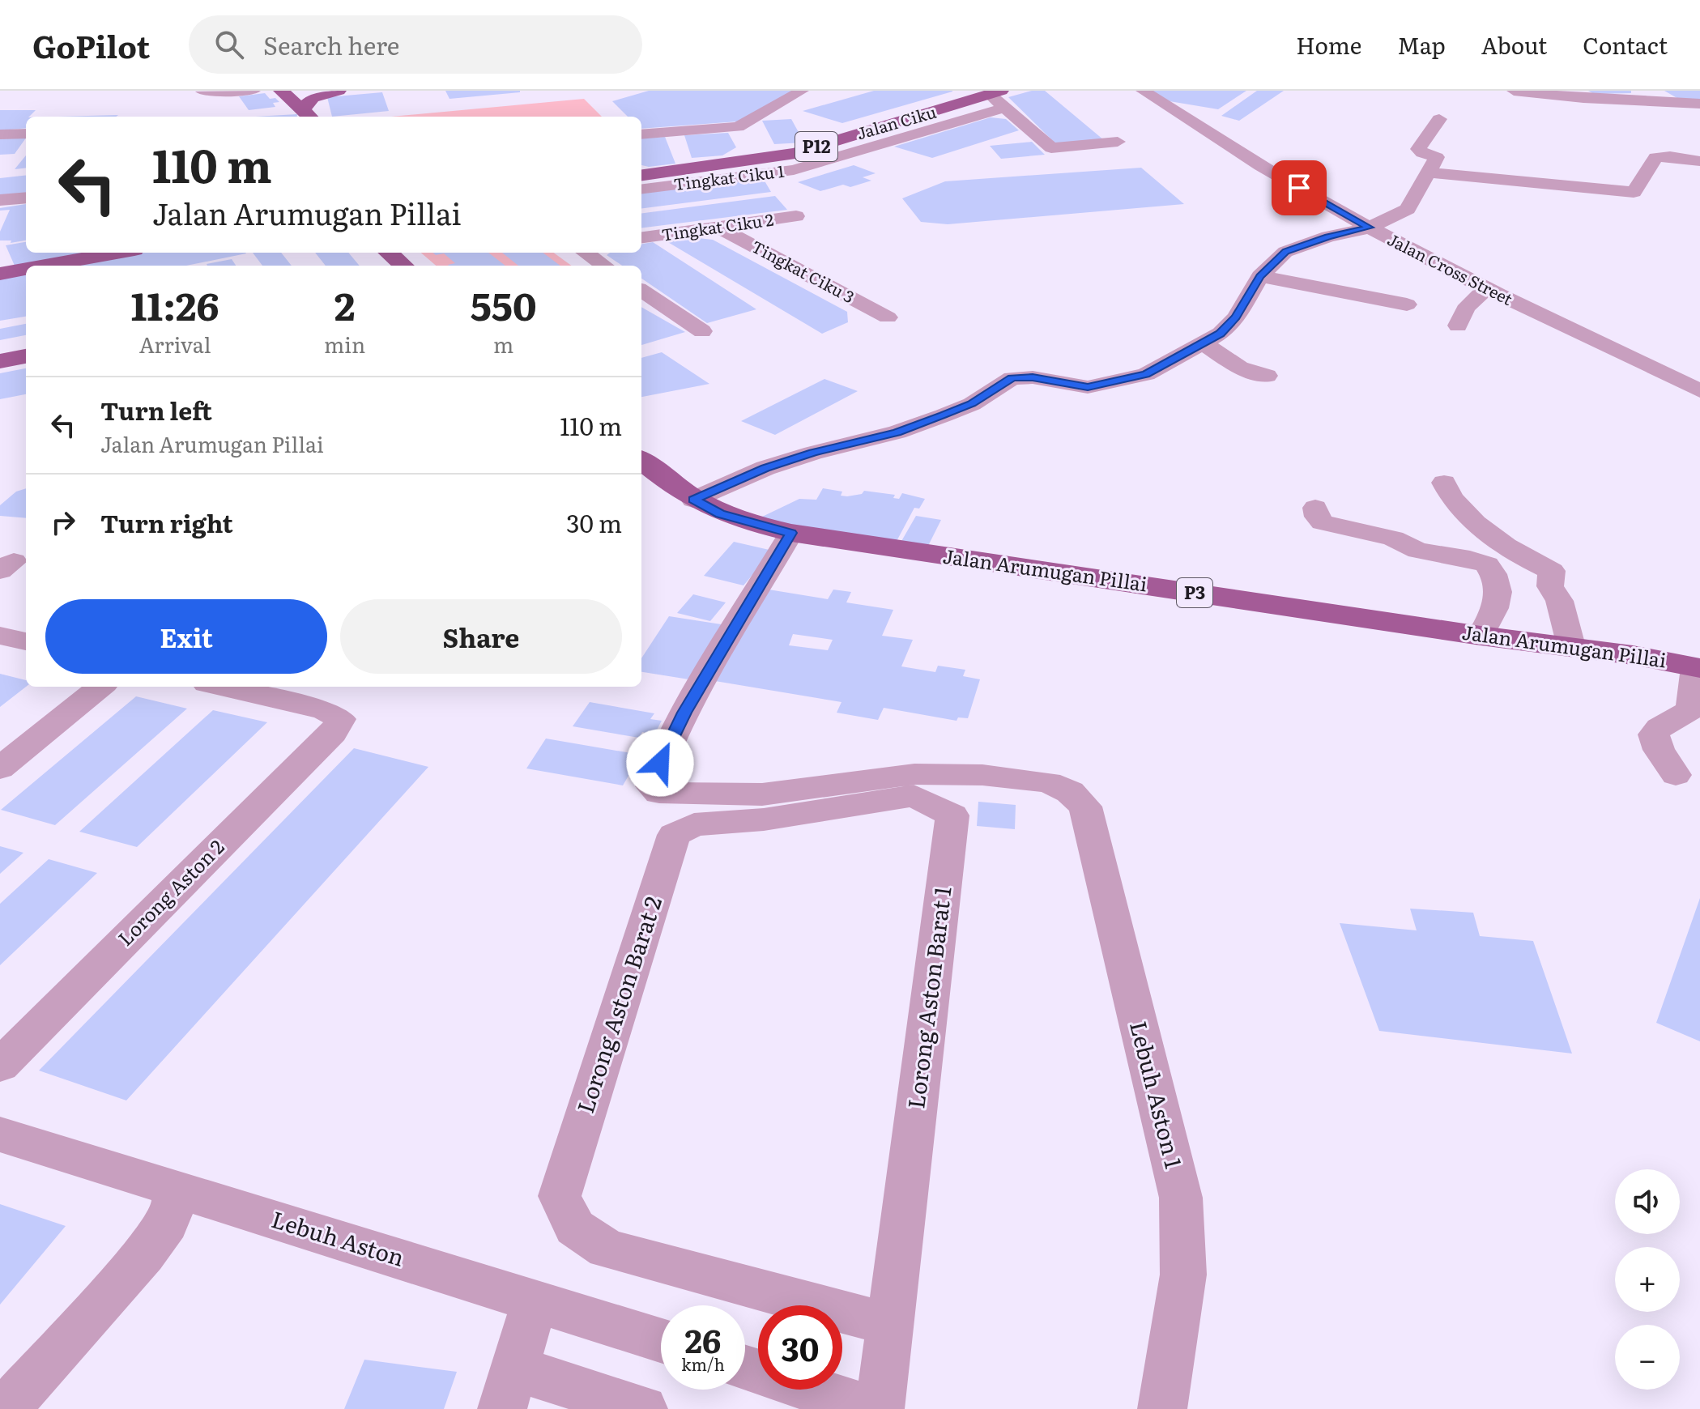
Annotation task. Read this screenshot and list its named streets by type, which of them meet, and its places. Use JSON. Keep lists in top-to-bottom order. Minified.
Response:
{"streets":{"main road":["Jalan Ciku","P12","Jalan Arumugan Pillai","P3"],"street":["Tingkat Ciku 1","Tingkat Ciku 2","Jalan Cross Street","Tingkat Ciku 3","Lorong Aston 2","Lorong Aston Barat 1","Lorong Aston Barat 2","Lebuh Aston 1","Lebuh Aston"]},"crossings":[["Jalan Ciku","Tingkat Ciku 1"],["Tingkat Ciku 2","Tingkat Ciku 3"],["Jalan Arumugan Pillai","Lebuh Aston 1"],["Lorong Aston Barat 1","Lorong Aston Barat 2"]],"page":{"header":"GoPilot","search":"Search here","nav":["Home","Map","About","Contact"],"turn":["110 m","Jalan Arumugan Pillai"],"eta":["11:26","Arrival","2","min","550","m"],"list":[{"name":"Turn left","note":"Jalan Arumugan Pillai","value":"110 m"},{"name":"Turn right","value":"30 m"}],"buttons":["Exit","Share"],"map_buttons":["+","−"],"speed":"26 km/h","limit":"30"}}
